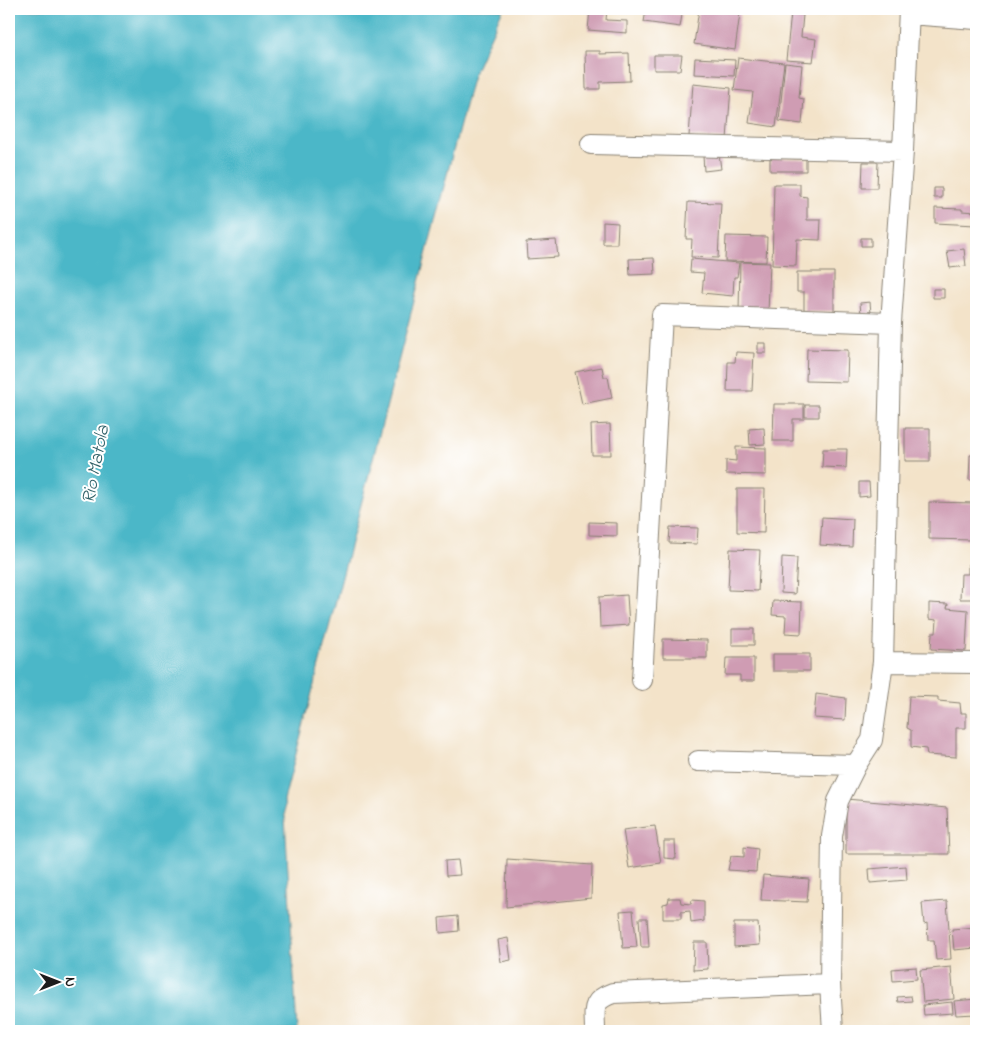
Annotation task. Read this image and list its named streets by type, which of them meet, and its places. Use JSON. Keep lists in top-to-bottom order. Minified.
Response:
{"water":["Rio Matola"],"north":"right"}
